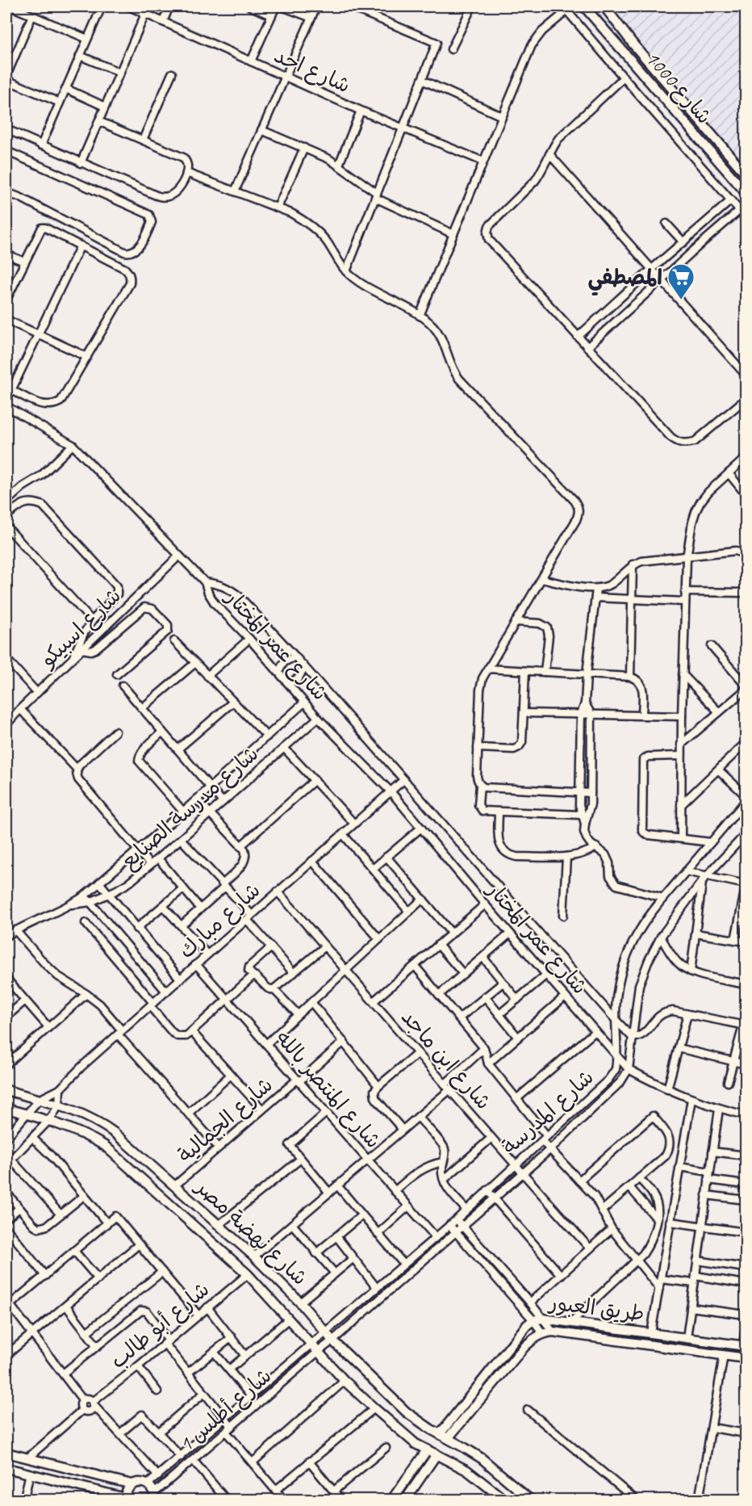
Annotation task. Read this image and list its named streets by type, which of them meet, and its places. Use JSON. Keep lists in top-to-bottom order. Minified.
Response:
{"streets":{"street":["شارع احد","شارع 1000","شارع اسبيكو","شارع عمر المختار","شارع مدرسة الصنايع","شارع مبارك","شارع ابن ماجد","شارع المنتصر بالله","شارع المدرسة","شارع الجمالية","شارع نهضة مصر","طريق العبور","شارع أبو طالب","شارع أطلس 1"]},"crossings":[["شارع عمر المختار","شارع مدرسة الصنايع"],["شارع عمر المختار","شارع مبارك"],["شارع عمر المختار","شارع المدرسة"],["شارع مبارك","شارع ابن ماجد"],["شارع مبارك","شارع المنتصر بالله"],["شارع مبارك","شارع نهضة مصر"],["شارع ابن ماجد","شارع المدرسة"],["شارع المنتصر بالله","شارع المدرسة"],["شارع المنتصر بالله","شارع الجمالية"],["شارع المدرسة","شارع نهضة مصر"],["شارع المدرسة","شارع أطلس 1"],["شارع الجمالية","شارع نهضة مصر"],["شارع نهضة مصر","طريق العبور"],["شارع نهضة مصر","شارع أبو طالب"],["شارع نهضة مصر","شارع أطلس 1"]],"places":{"supermarket":["المصطفي"]}}
